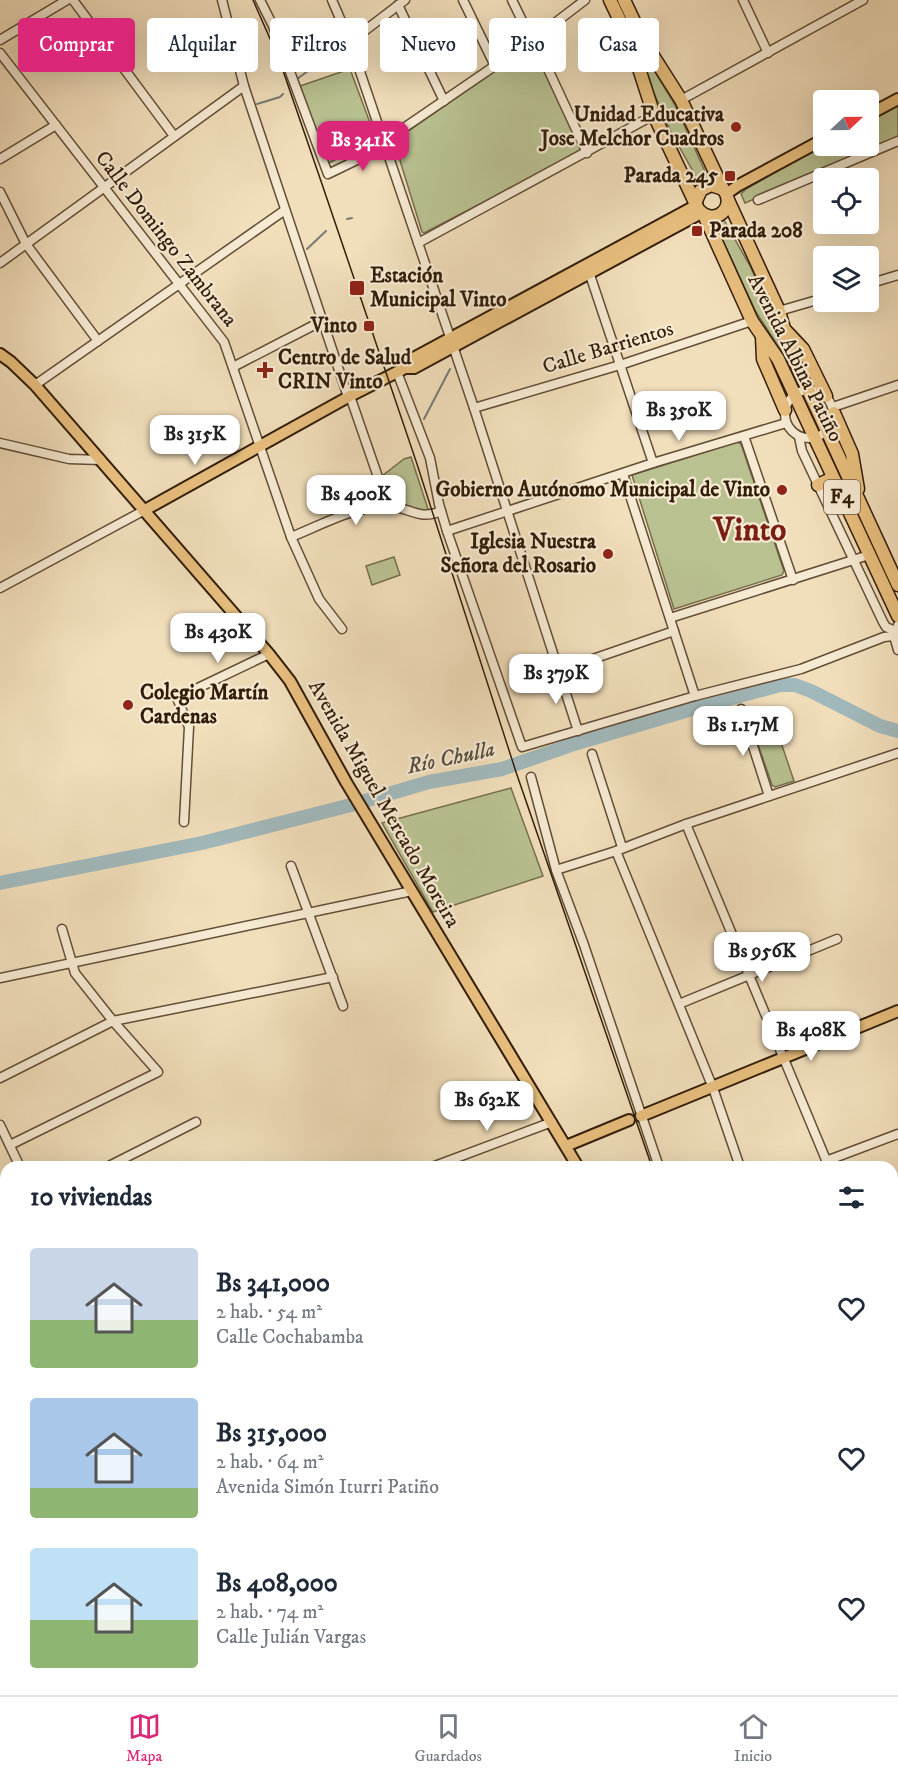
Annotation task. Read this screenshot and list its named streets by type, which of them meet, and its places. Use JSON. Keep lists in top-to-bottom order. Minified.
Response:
{"streets":{"highway":["Avenida Albina Patiño","F4"],"main road":["Avenida Miguel Mercado Moreira"],"street":["Calle Domingo Zambrana","Calle Barrientos"]},"crossings":[["Calle Barrientos","Avenida Albina Patiño"]],"districts":["Vinto"],"water":["Río Chulla"],"places":{"other":["Unidad Educativa Jose Melchor Cuadros","Gobierno Autónomo Municipal de Vinto","Iglesia Nuestra Señora del Rosario","Colegio Martín Cardenas"],"transit":["Parada 245","Parada 208","Estación Municipal Vinto","Vinto"],"health":["Centro de Salud CRIN Vinto"]},"north":"right","page":{"chip":["Comprar","Alquilar","Filtros","Nuevo","Piso","Casa"],"price":["Bs 341K","Bs 350K","Bs 315K","Bs 400K","Bs 430K","Bs 379K","Bs 1.17M","Bs 956K","Bs 408K","Bs 632K"],"heading":"10 viviendas","list":[{"name":"Bs 341,000","note":"2 hab. · 54 m² · Calle Cochabamba"},{"name":"Bs 315,000","note":"2 hab. · 64 m² · Avenida Simón Iturri Patiño"},{"name":"Bs 408,000","note":"2 hab. · 74 m² · Calle Julián Vargas"}],"tabs":["Mapa","Guardados","Inicio"]}}
